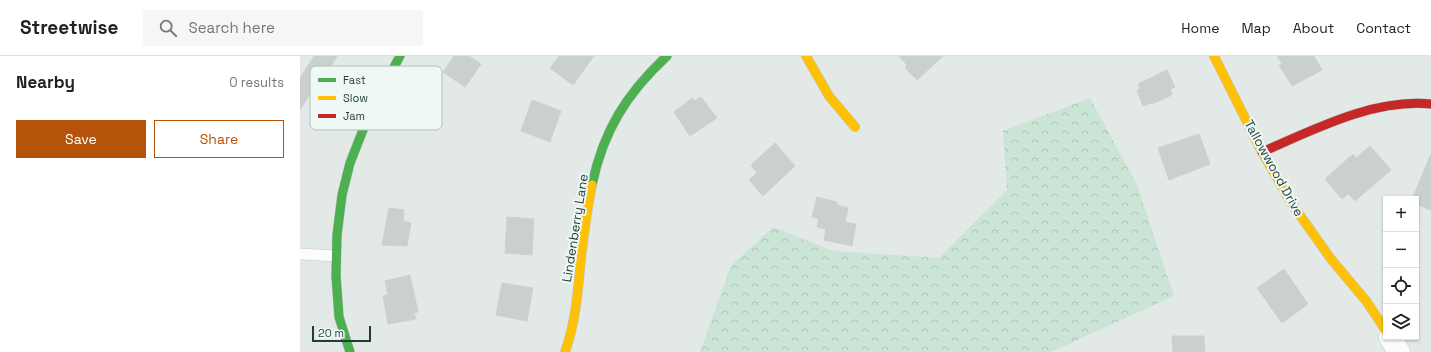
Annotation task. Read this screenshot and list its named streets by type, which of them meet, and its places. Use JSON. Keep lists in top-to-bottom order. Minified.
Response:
{"streets":{"street":["Tallowwood Drive","Lindenberry Lane"]},"legend":["Fast","Slow","Jam"],"scale_bar":"20 m","page":{"header":"Streetwise","search":"Search here","nav":["Home","Map","About","Contact"],"heading":["Nearby","0 results"],"buttons":["Save","Share"],"map_buttons":["+","−"],"scale":"20 m"}}
